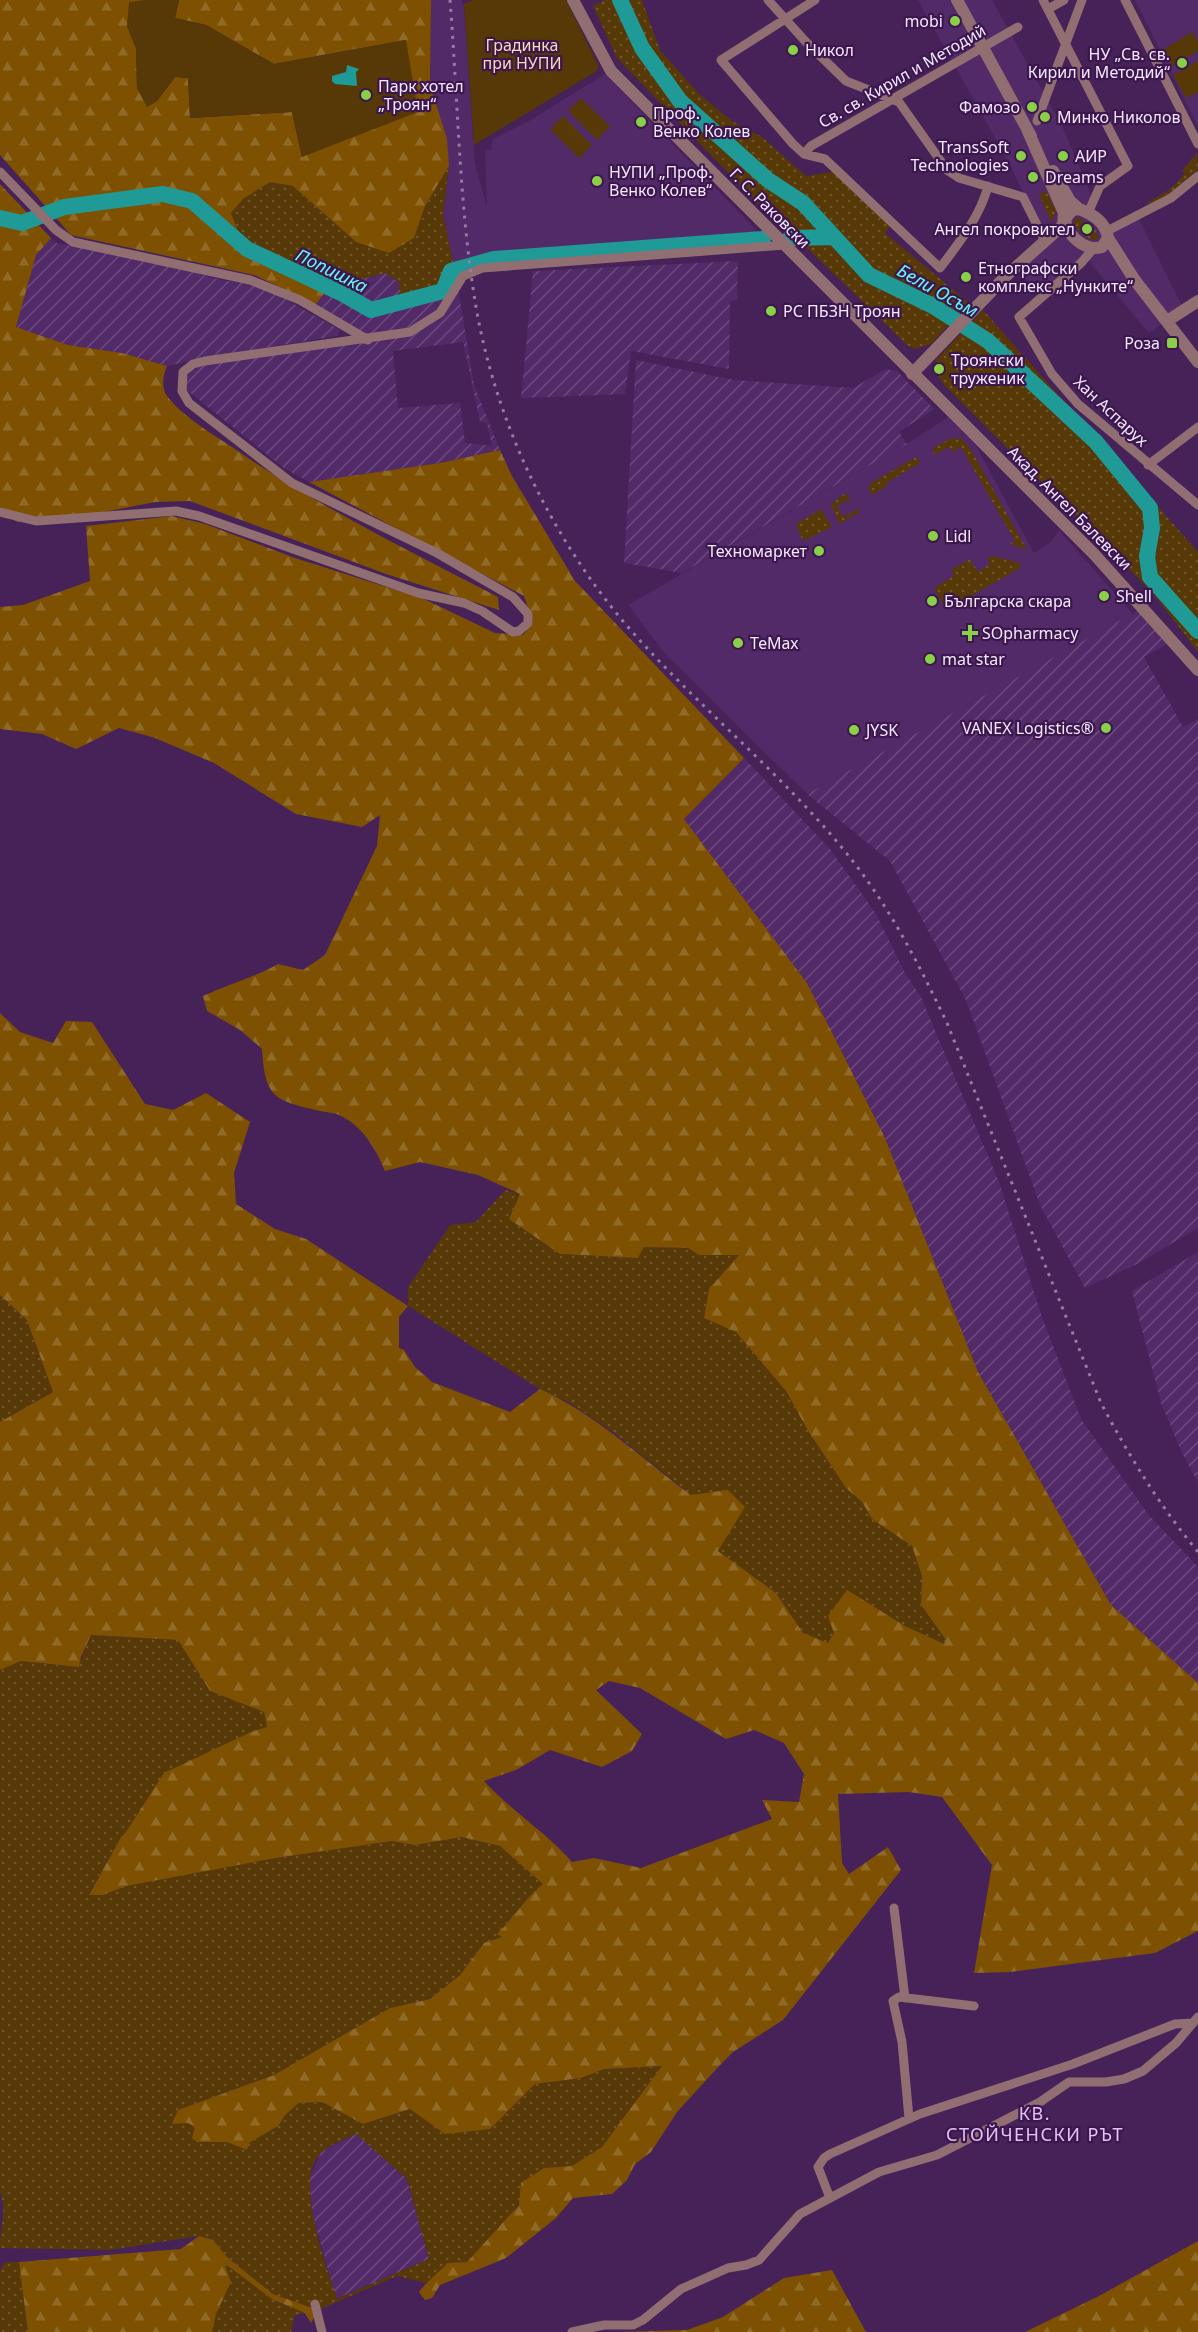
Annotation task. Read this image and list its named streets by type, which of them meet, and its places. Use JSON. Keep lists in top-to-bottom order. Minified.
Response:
{"streets":{"street":["Св. св. Кирил и Методий","Г. С. Раковски","Хан Аспарух","Акад. Ангел Балевски"]},"crossings":[["Г. С. Раковски","Акад. Ангел Балевски"]],"districts":["КВ. СТОЙЧЕНСКИ РЪТ"],"water":["Попишка","Бели Осъм"],"parks":["Градинка при НУПИ"],"places":{"other":["mobi","Никол","НУ „Св. св. Кирил и Методий“","Парк хотел „Троян“","Фамозо","Минко Николов","Проф. Венко Колев","TransSoft Technologies","АИР","Dreams","НУПИ „Проф. Венко Колев“","Ангел покровител","Етнографски комплекс „Нунките“","РС ПБЗН Троян","Троянски труженик","Lidl","Техномаркет","Shell","Българска скара","ТеМах","mat star","VANEX Logistics®","JYSK"],"transit":["Роза"],"health":["SOpharmacy"]}}
